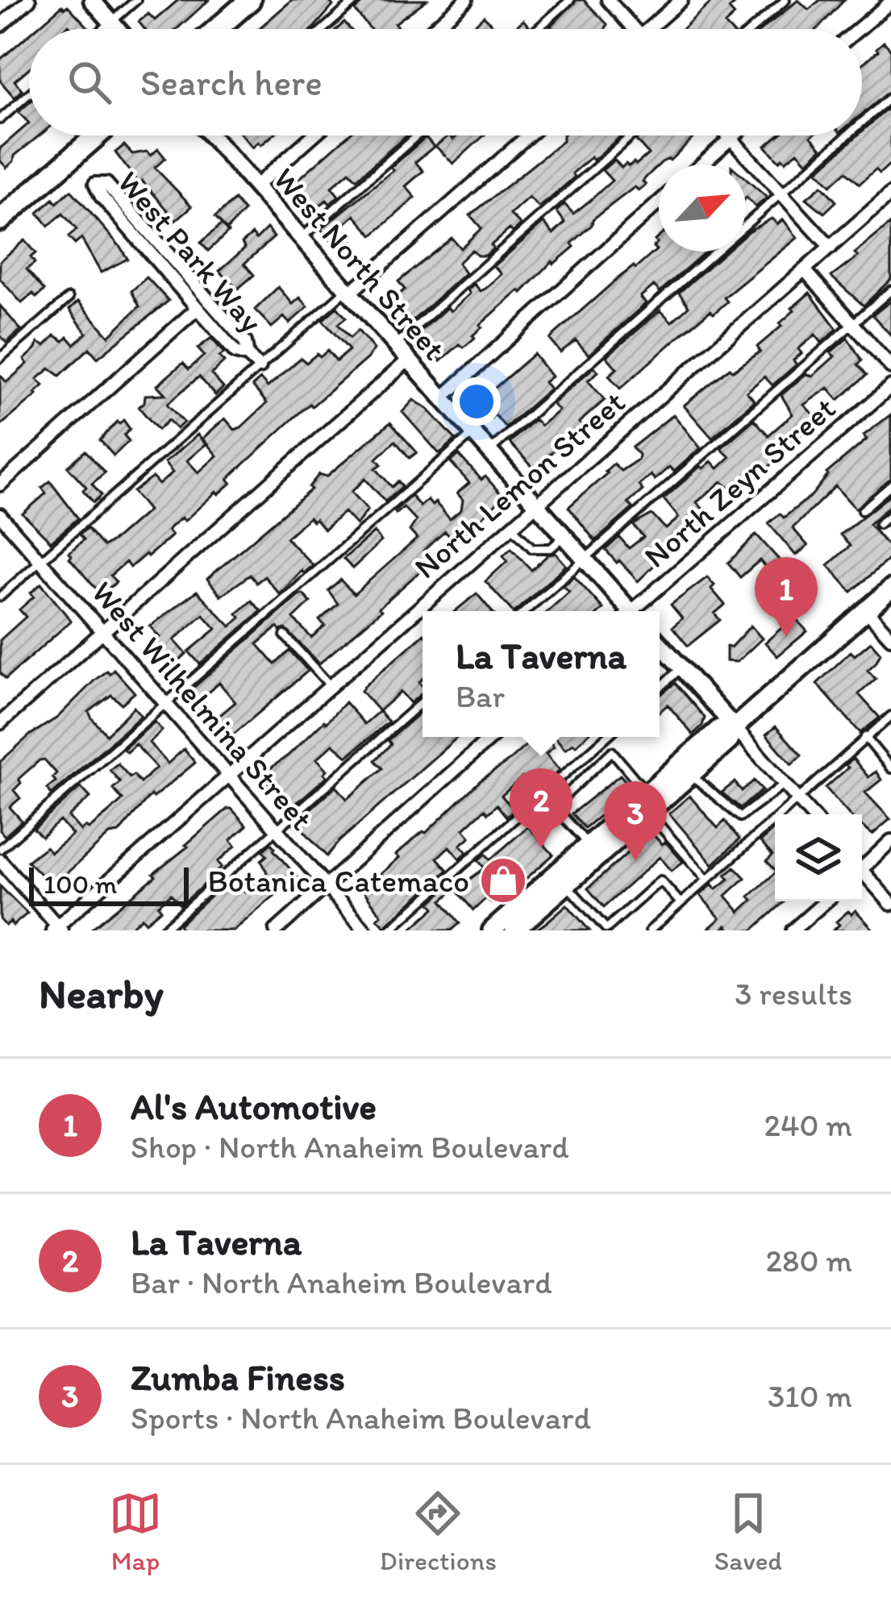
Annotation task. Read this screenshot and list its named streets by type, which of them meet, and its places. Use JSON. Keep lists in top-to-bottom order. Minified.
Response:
{"streets":{"street":["West Park Way","West North Street","North Zeyn Street","North Lemon Street","West Wilhelmina Street"]},"crossings":[["West North Street","North Lemon Street"],["North Lemon Street","West Wilhelmina Street"]],"places":{"shop":["Botanica Catemaco"]},"scale_bar":"100 m","north":"top right","page":{"search":"Search here","pins":["1","2","3"],"popup":["La Taverna","Bar"],"scale":"100 m","heading":["Nearby","3 results"],"list":[{"mark":"1","name":"Al's Automotive","note":"Shop · North Anaheim Boulevard","value":"240 m"},{"mark":"2","name":"La Taverna","note":"Bar · North Anaheim Boulevard","value":"280 m"},{"mark":"3","name":"Zumba Finess","note":"Sports · North Anaheim Boulevard","value":"310 m"}],"nav":["Map","Directions","Saved"]}}
